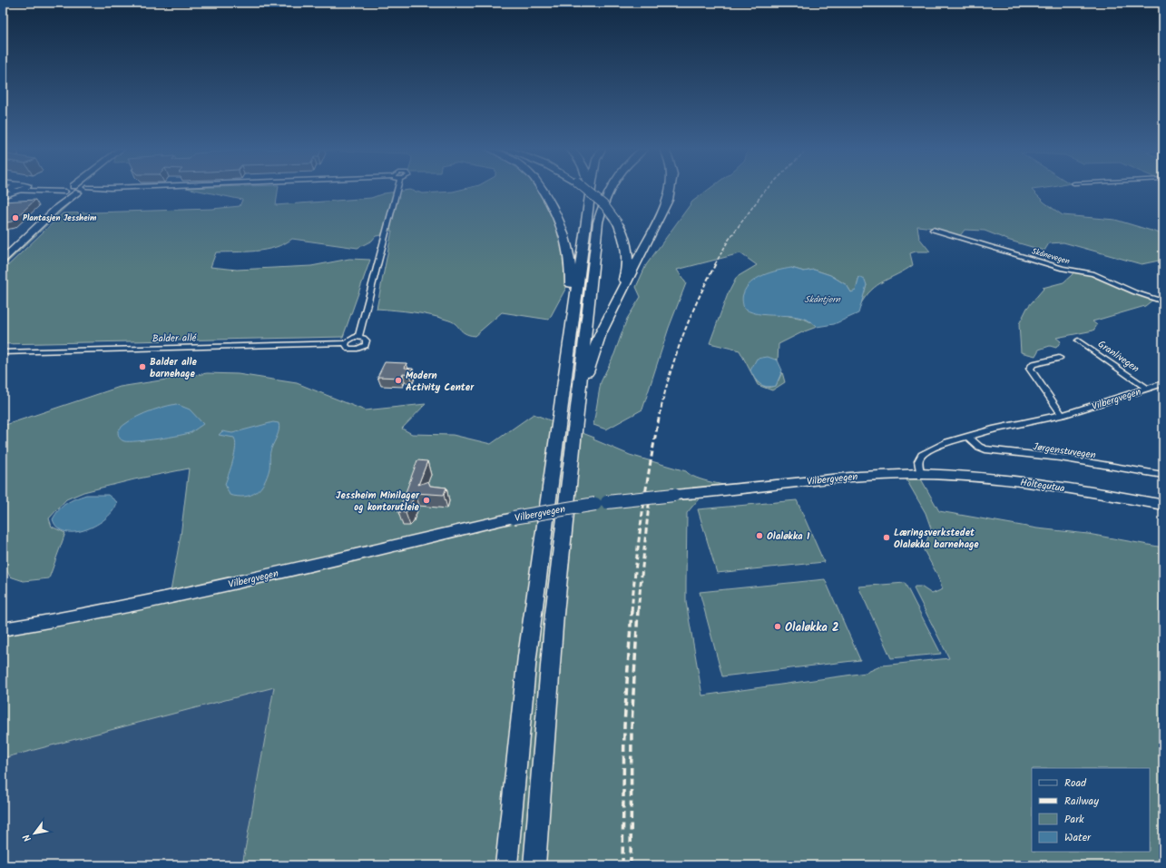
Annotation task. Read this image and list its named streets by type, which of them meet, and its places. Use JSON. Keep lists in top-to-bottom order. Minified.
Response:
{"streets":{"main road":["Vilbergvegen","Holtegutua"],"street":["Skånevegen","Balder allé","Granlivegen","Jørgenstuvegen"]},"crossings":[["Granlivegen","Vilbergvegen"],["Vilbergvegen","Jørgenstuvegen"],["Vilbergvegen","Holtegutua"]],"water":["Skåntjern"],"places":["Plantasjen Jessheim","Balder alle barnehage","Modern Activity Center","Jessheim Minilager og kontorutleie","Olaløkka 1","Læringsverkstedet Olaløkka barnehage","Olaløkka 2"],"legend":["Road","Railway","Park","Water"],"north":"bottom left"}
